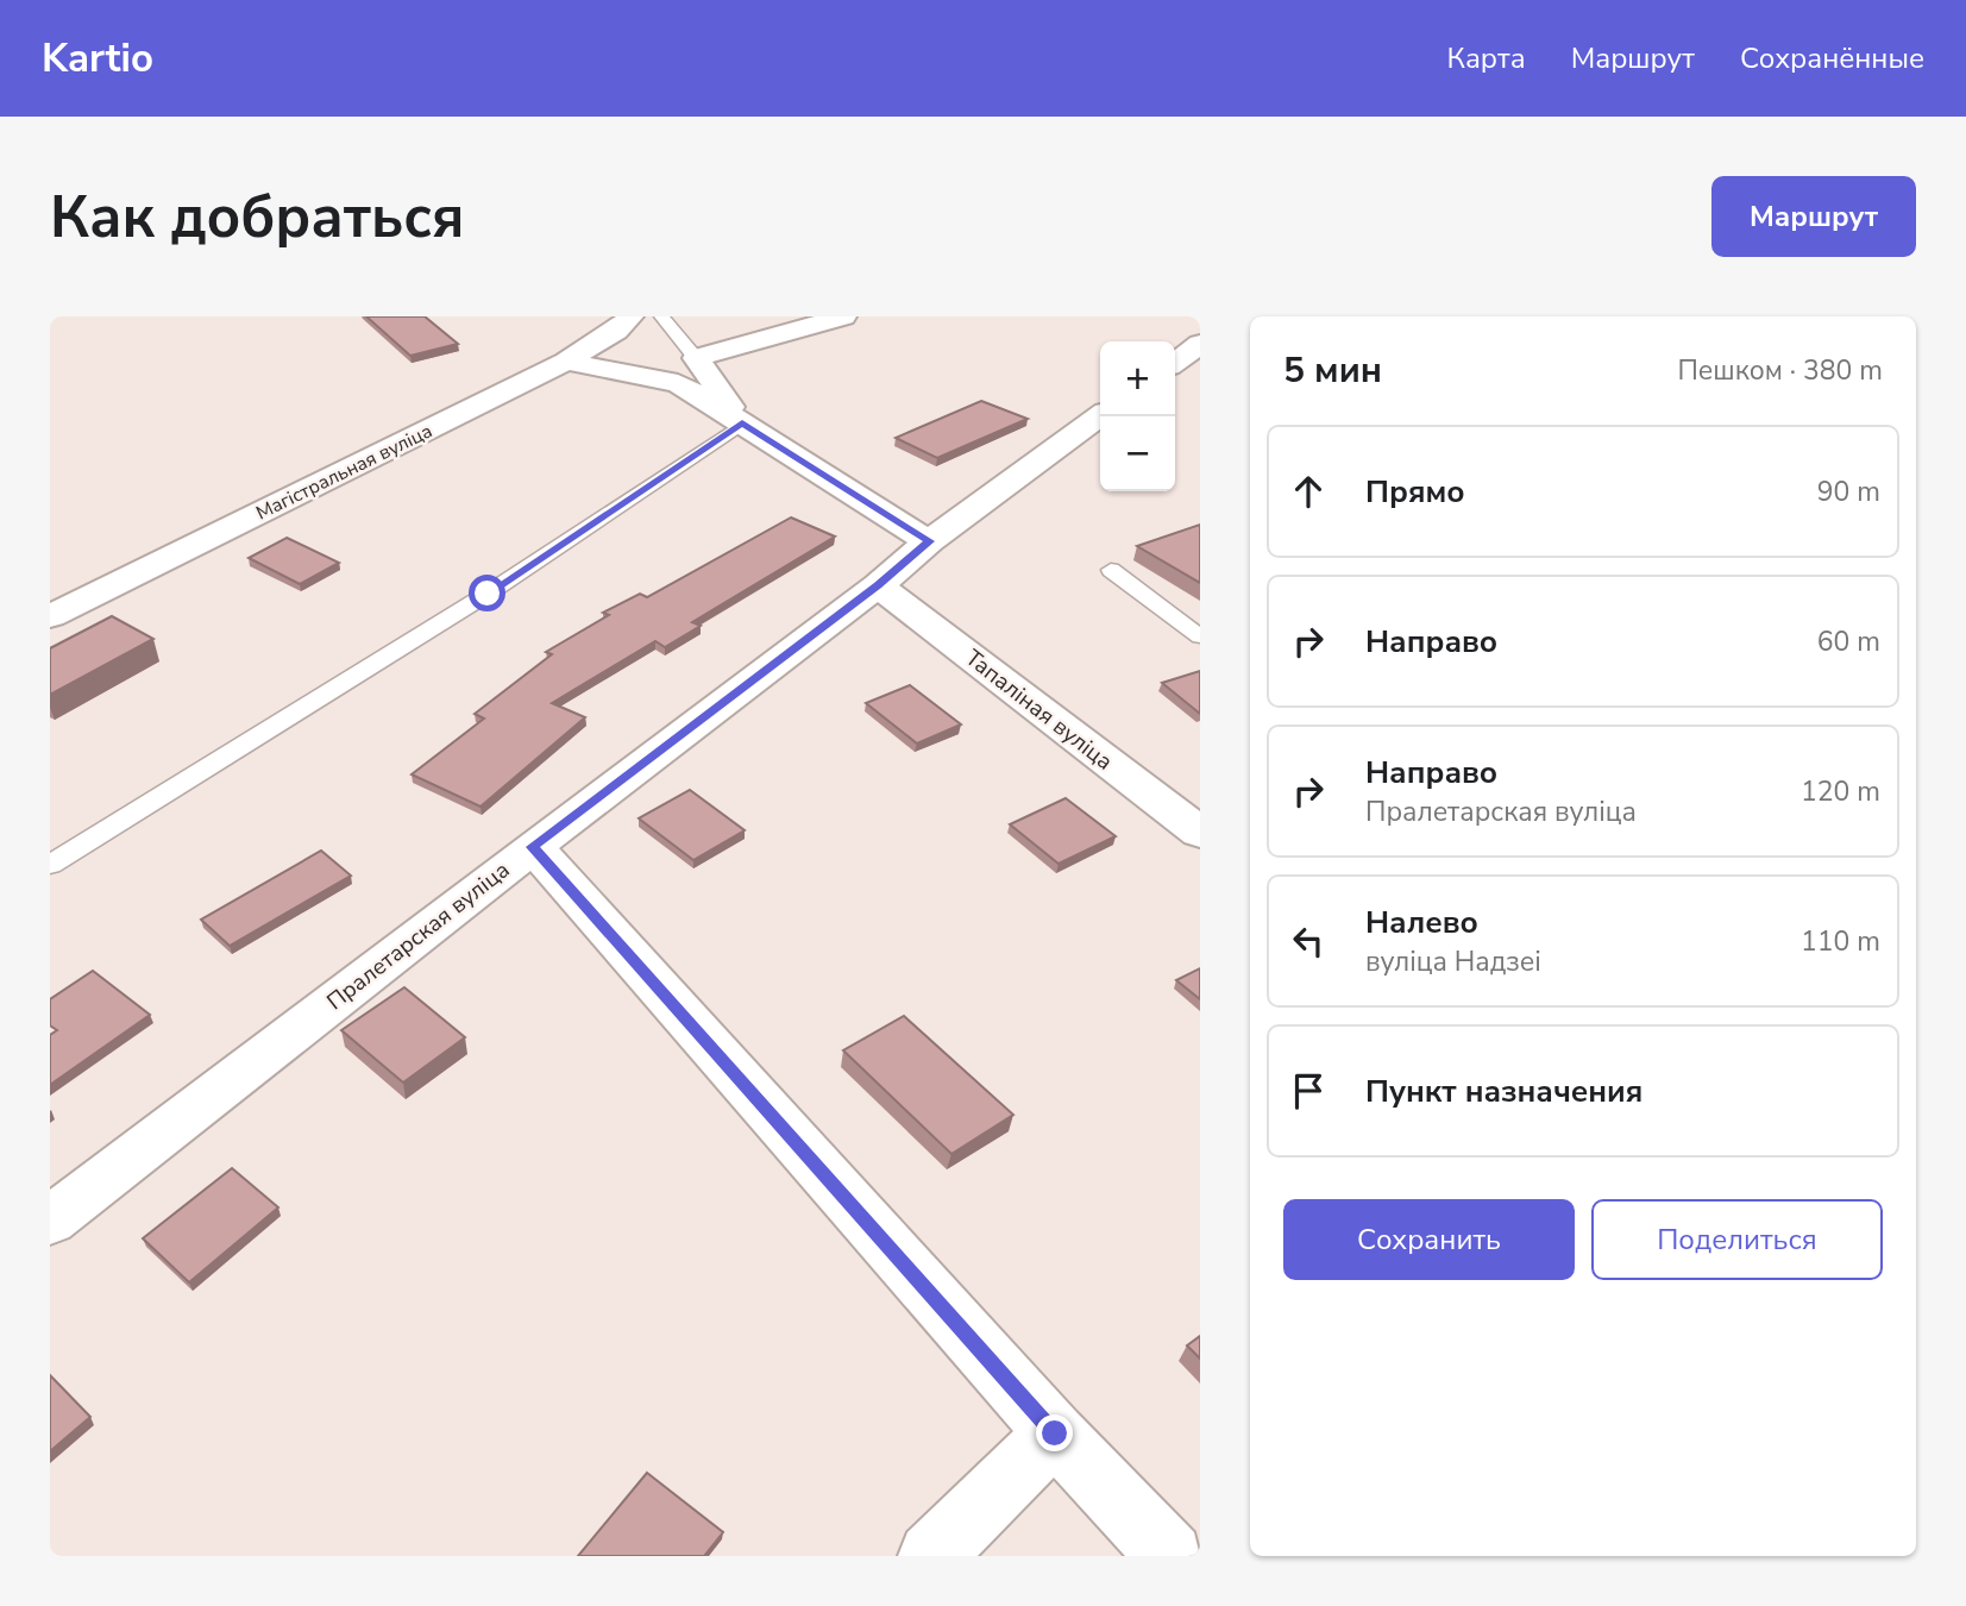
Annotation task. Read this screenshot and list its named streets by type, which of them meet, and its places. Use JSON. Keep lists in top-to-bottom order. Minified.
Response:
{"streets":{"street":["Магістральная вуліца","Тапаліная вуліца","Пралетарская вуліца"]},"crossings":[["Тапаліная вуліца","Пралетарская вуліца"]],"page":{"header":"Kartio","nav":["Карта","Маршрут","Сохранённые"],"buttons":["Маршрут",["Сохранить","Поделиться"]],"title":"Как добраться","heading":["5 мин","Пешком · 380 m"],"map_buttons":["+","−"],"list":[["Прямо","90 m"],["Направо","60 m"],["Направо","Пралетарская вуліца","120 m"],["Налево","вуліца Надзеі","110 m"],"Пункт назначения"]}}
